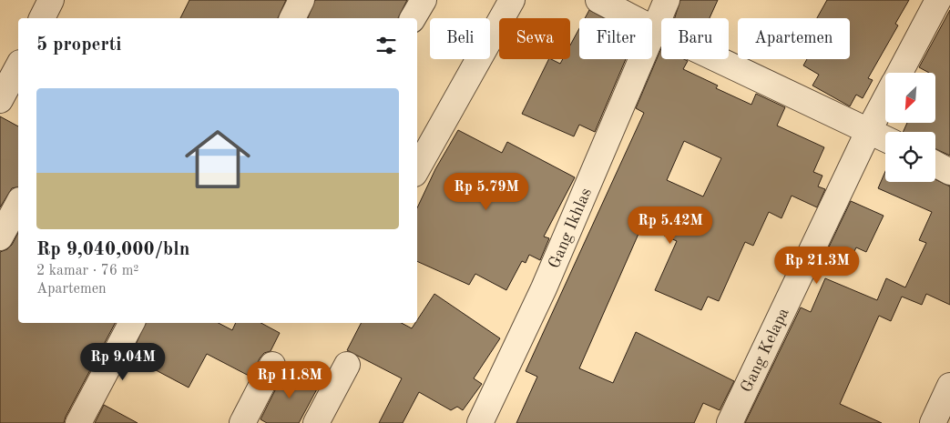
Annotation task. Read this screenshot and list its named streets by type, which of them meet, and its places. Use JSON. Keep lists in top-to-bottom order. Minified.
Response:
{"streets":{"street":["Gang Ikhlas","Gang Kelapa"]},"north":"bottom left","page":{"chip":["Beli","Sewa","Filter","Baru","Apartemen"],"heading":"5 properti","list":[{"name":"Rp 9,040,000/bln","note":"2 kamar · 76 m² · Apartemen"}],"price":["Rp 5.79M","Rp 5.42M","Rp 21.3M","Rp 9.04M","Rp 11.8M"]}}
